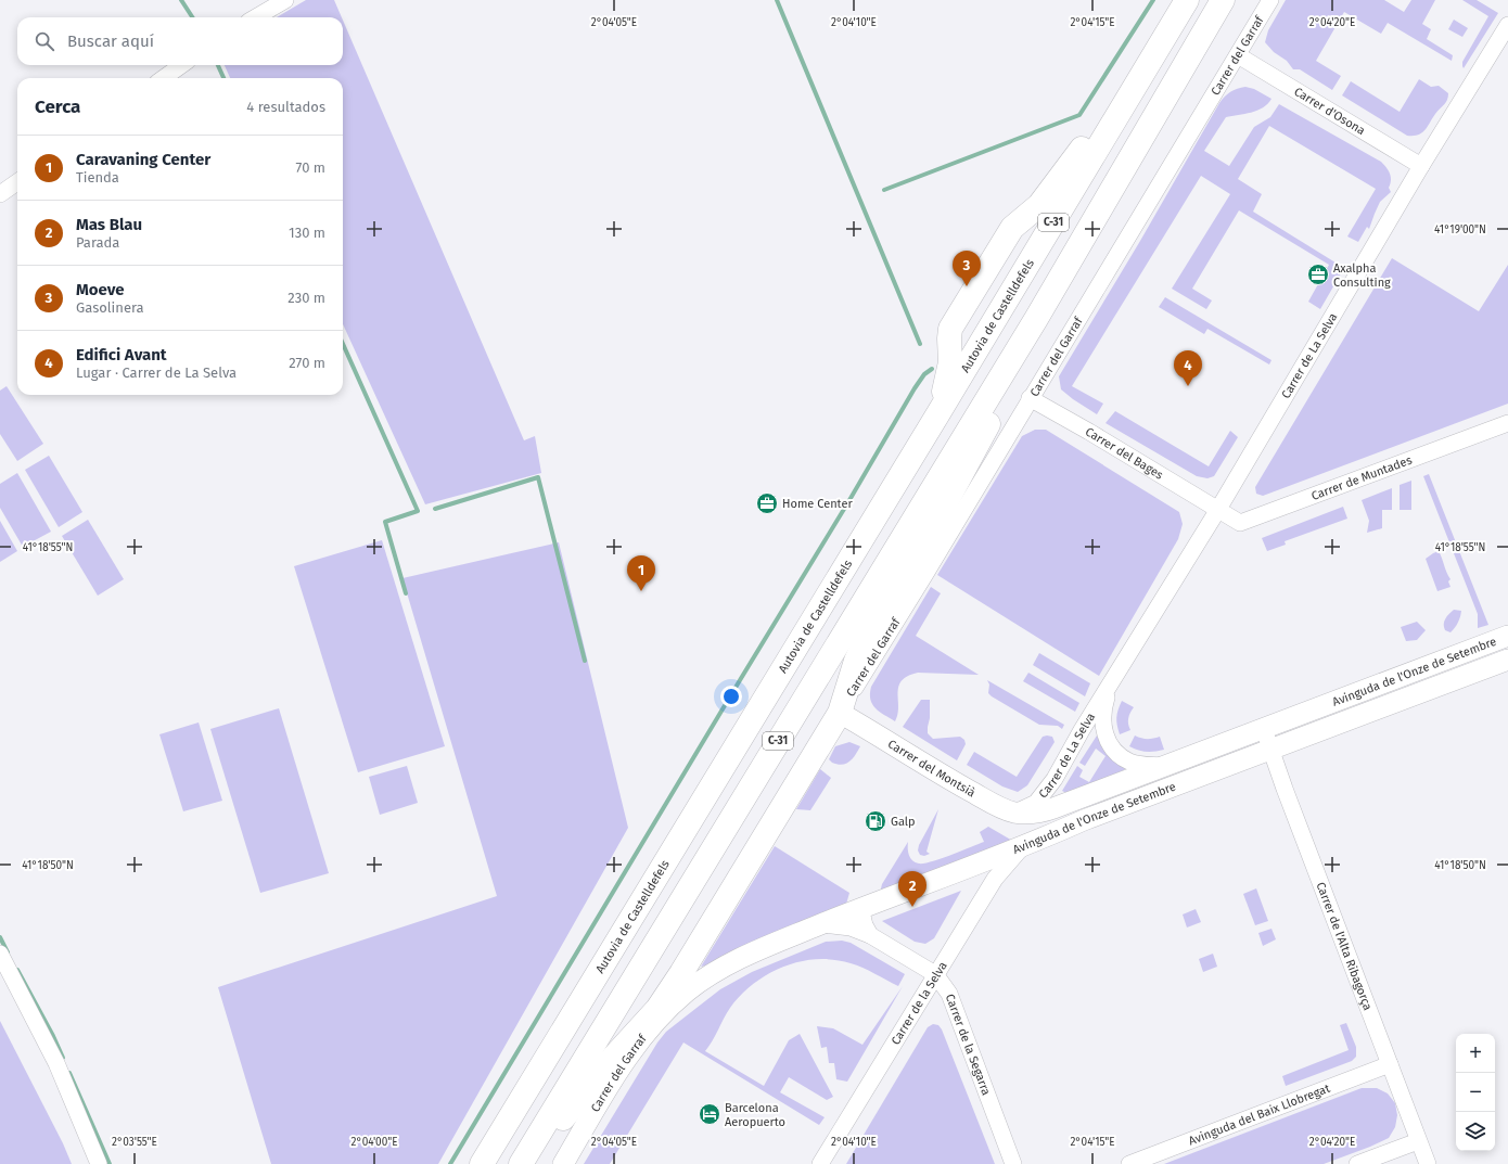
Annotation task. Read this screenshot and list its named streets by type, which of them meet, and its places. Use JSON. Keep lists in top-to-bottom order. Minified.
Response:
{"streets":{"highway":["C-31","Autovia de Castelldefels"],"main road":["Carrer del Garraf","Avinguda de l'Onze de Setembre","Carrer del Montsià"],"street":["Carrer d'Osona","Carrer de La Selva","Carrer del Bages","Carrer de Muntades","Carrer de l'Alta Ribagorça","Carrer de la Selva","Carrer de la Segarra","Avinguda del Baix Llobregat"]},"crossings":[["Carrer del Garraf","Carrer d'Osona"],["Carrer del Garraf","Carrer del Bages"],["Carrer del Garraf","Avinguda de l'Onze de Setembre"],["Carrer del Garraf","Carrer del Montsià"],["Carrer d'Osona","Carrer de La Selva"],["Carrer de La Selva","Carrer del Bages"],["Carrer de La Selva","Carrer de Muntades"],["Carrer de La Selva","Avinguda de l'Onze de Setembre"],["Carrer de La Selva","Carrer del Montsià"],["Carrer del Bages","Carrer de Muntades"],["Avinguda de l'Onze de Setembre","Carrer del Montsià"],["Avinguda de l'Onze de Setembre","Carrer de l'Alta Ribagorça"],["Avinguda de l'Onze de Setembre","Carrer de la Selva"],["Avinguda de l'Onze de Setembre","Carrer de la Segarra"],["Carrer de l'Alta Ribagorça","Avinguda del Baix Llobregat"],["Carrer de la Selva","Carrer de la Segarra"]],"places":{"office":["Axalpha Consulting","Home Center"],"fuel station":["Galp"],"hotel":["Barcelona Aeropuerto"]},"page":{"search":"Buscar aquí","heading":["Cerca","4 resultados"],"list":[{"mark":"1","name":"Caravaning Center","note":"Tienda","value":"70 m"},{"mark":"2","name":"Mas Blau","note":"Parada","value":"130 m"},{"mark":"3","name":"Moeve","note":"Gasolinera","value":"230 m"},{"mark":"4","name":"Edifici Avant","note":"Lugar · Carrer de La Selva","value":"270 m"}],"pins":["3","4","1","2"],"map_buttons":["+","−"]},"coordinates":["2°04'05\"E","2°04'10\"E","2°04'15\"E","2°04'20\"E","41°19'00\"N","41°18'55\"N","41°18'50\"N","2°03'55\"E","2°04'00\"E"]}
